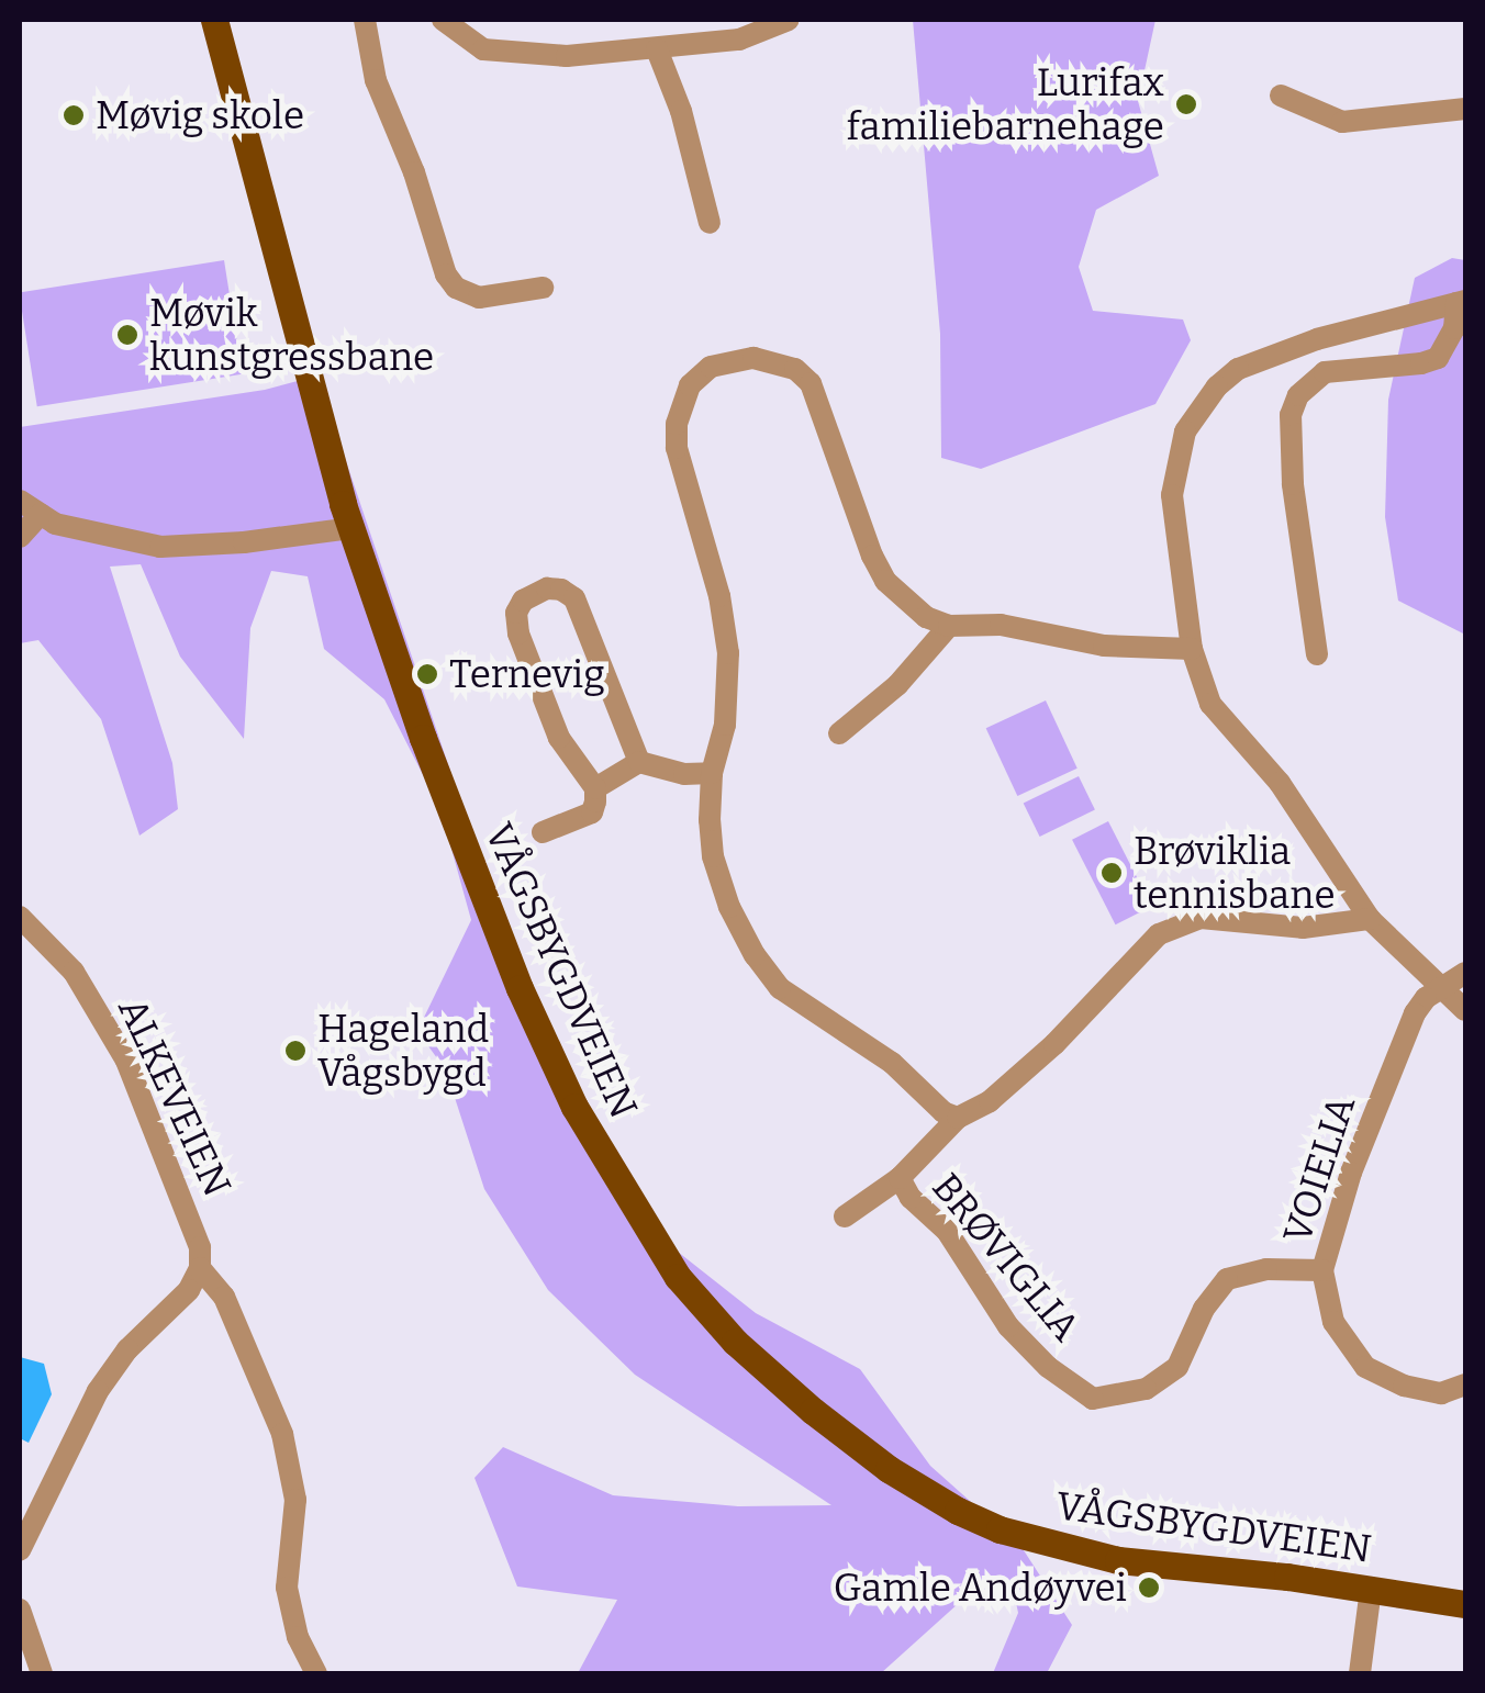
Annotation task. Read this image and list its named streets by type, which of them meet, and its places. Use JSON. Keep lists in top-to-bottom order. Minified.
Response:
{"streets":{"main road":["VÅGSBYGDVEIEN"],"street":["ALKEVEIEN","VOIELIA","BRØVIGLIA"]},"crossings":[["VOIELIA","BRØVIGLIA"]],"places":["Lurifax familiebarnehage","Møvig skole","Møvik kunstgressbane","Ternevig","Brøviklia tennisbane","Hageland Vågsbygd","Gamle Andøyvei"]}
